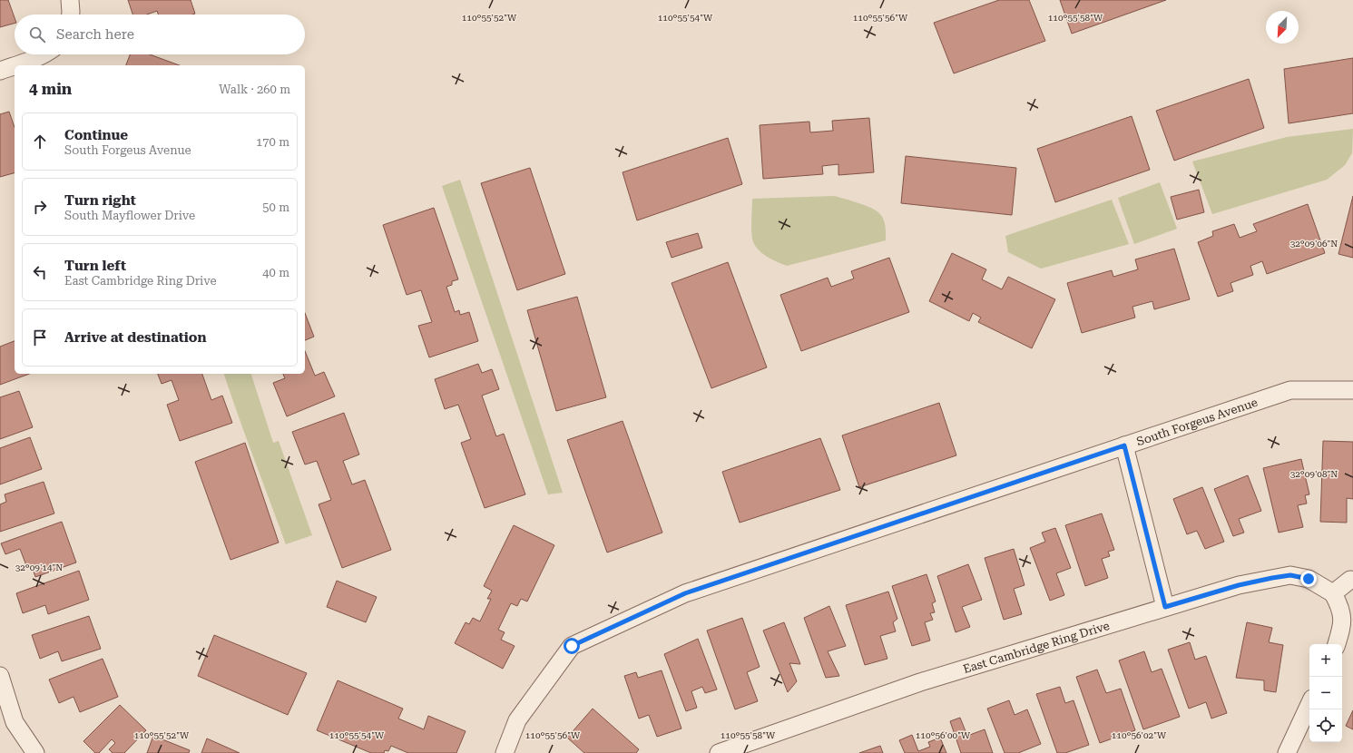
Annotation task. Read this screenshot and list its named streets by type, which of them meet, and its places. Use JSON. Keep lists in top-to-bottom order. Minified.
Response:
{"streets":{"street":["South Forgeus Avenue","East Cambridge Ring Drive"]},"north":"bottom left","page":{"search":"Search here","heading":["4 min","Walk · 260 m"],"list":[["Continue","South Forgeus Avenue","170 m"],["Turn right","South Mayflower Drive","50 m"],["Turn left","East Cambridge Ring Drive","40 m"],"Arrive at destination"],"map_buttons":["+","−"]},"coordinates":["110°55'52\"W","110°55'54\"W","110°55'56\"W","110°55'58\"W","32°09'06\"N","32°09'08\"N","32°09'14\"N","110°56'00\"W","110°56'02\"W"]}
